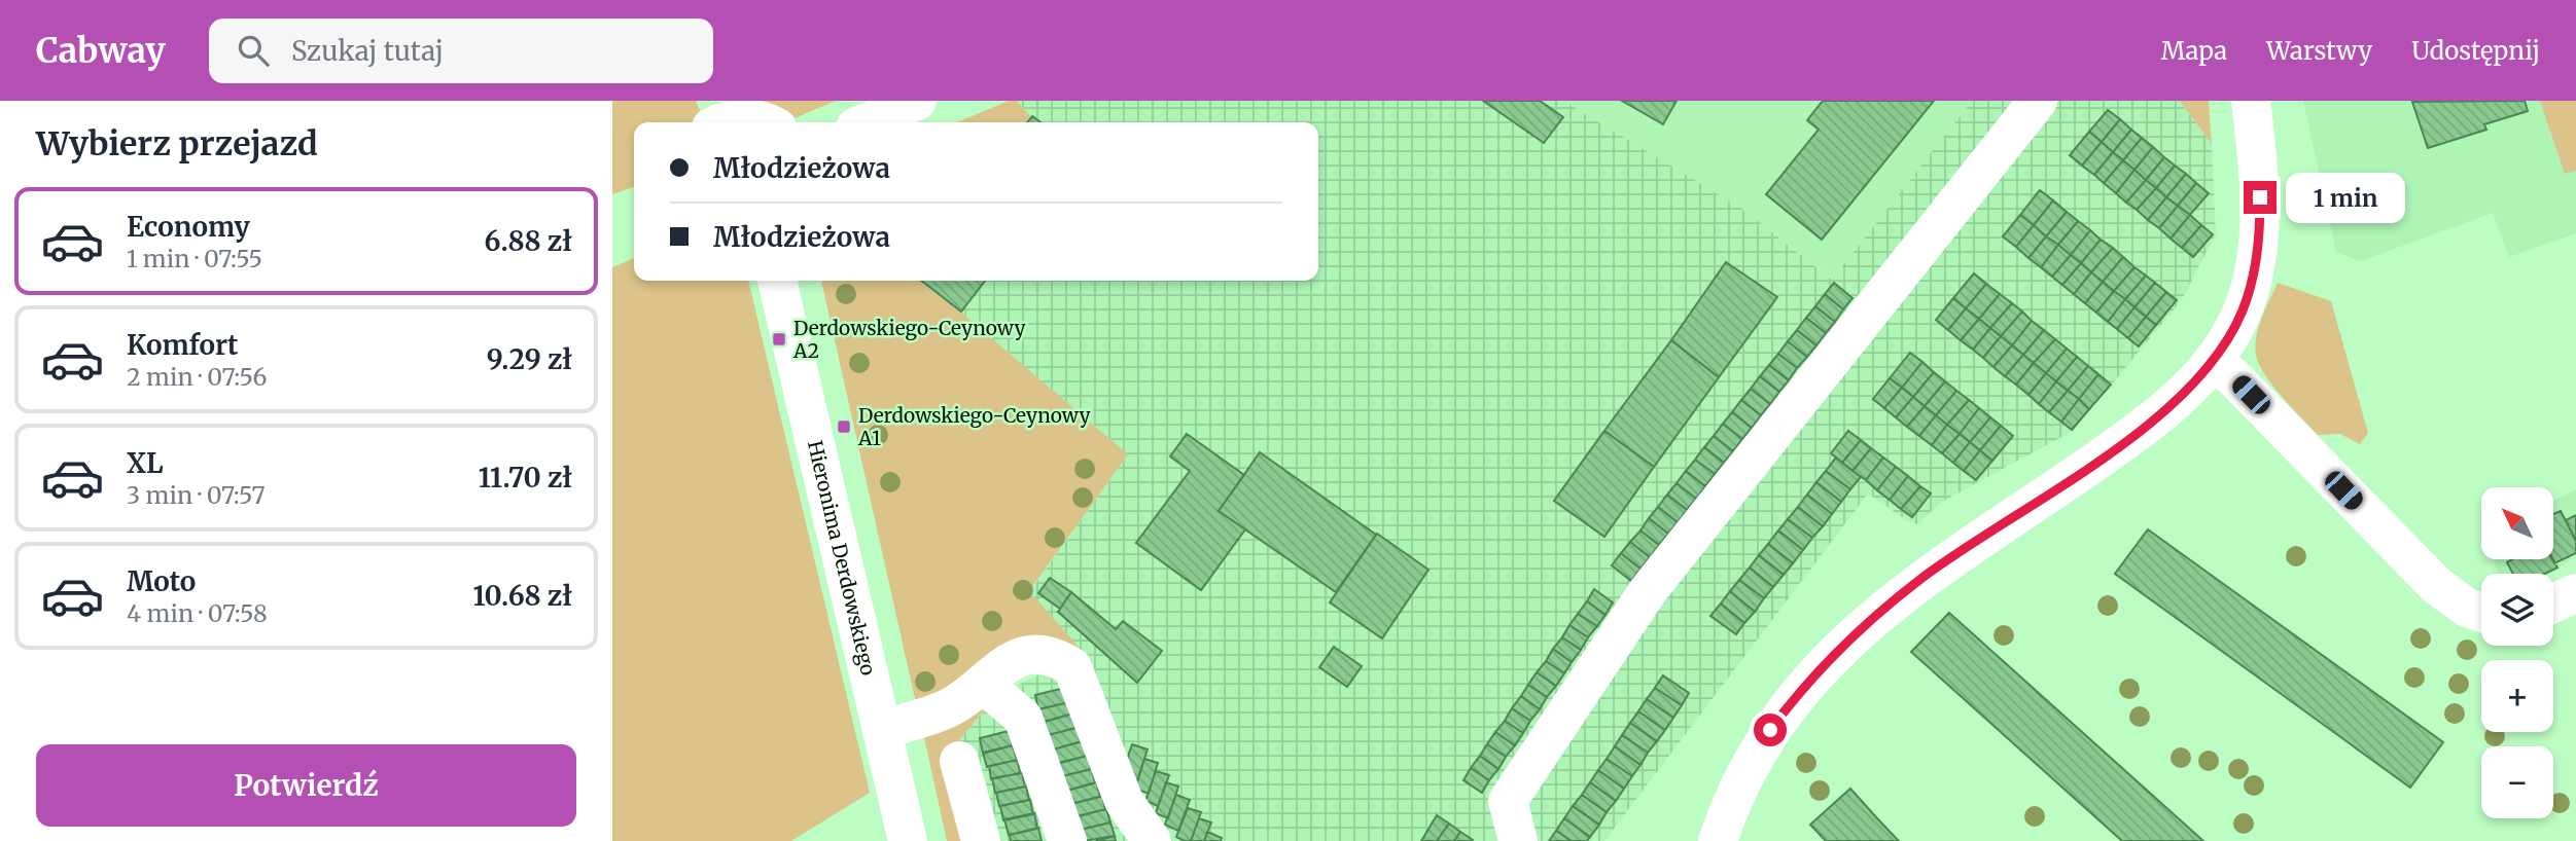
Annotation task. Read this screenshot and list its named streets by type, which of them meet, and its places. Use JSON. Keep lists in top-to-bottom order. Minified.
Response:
{"streets":{"street":["Hieronima Derdowskiego"]},"places":{"transit":["Derdowskiego-Ceynowy A2","Derdowskiego-Ceynowy A1"]},"north":"top left","page":{"header":"Cabway","search":"Szukaj tutaj","nav":["Mapa","Warstwy","Udostępnij"],"heading":"Wybierz przejazd","banner":["Młodzieżowa","Młodzieżowa"],"bubble":"1 min","list":[{"name":"Economy","note":"1 min · 07:55","value":"6.88 zł"},{"name":"Komfort","note":"2 min · 07:56","value":"9.29 zł"},{"name":"XL","note":"3 min · 07:57","value":"11.70 zł"},{"name":"Moto","note":"4 min · 07:58","value":"10.68 zł"}],"map_buttons":["+","−"],"buttons":"Potwierdź"}}
